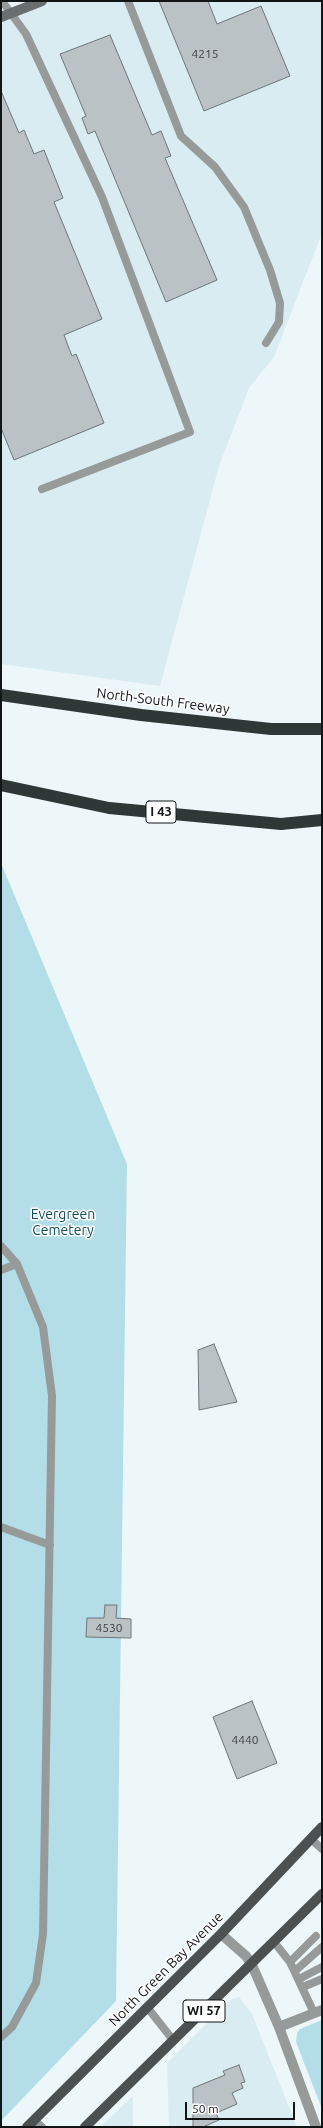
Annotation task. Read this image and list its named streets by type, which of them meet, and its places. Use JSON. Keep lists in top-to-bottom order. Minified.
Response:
{"streets":{"highway":["North-South Freeway","I 43"],"main road":["North Green Bay Avenue","WI 57"]},"parks":["Evergreen Cemetery"],"house_numbers":["4215","4530","4440"],"scale_bar":"50 m"}
